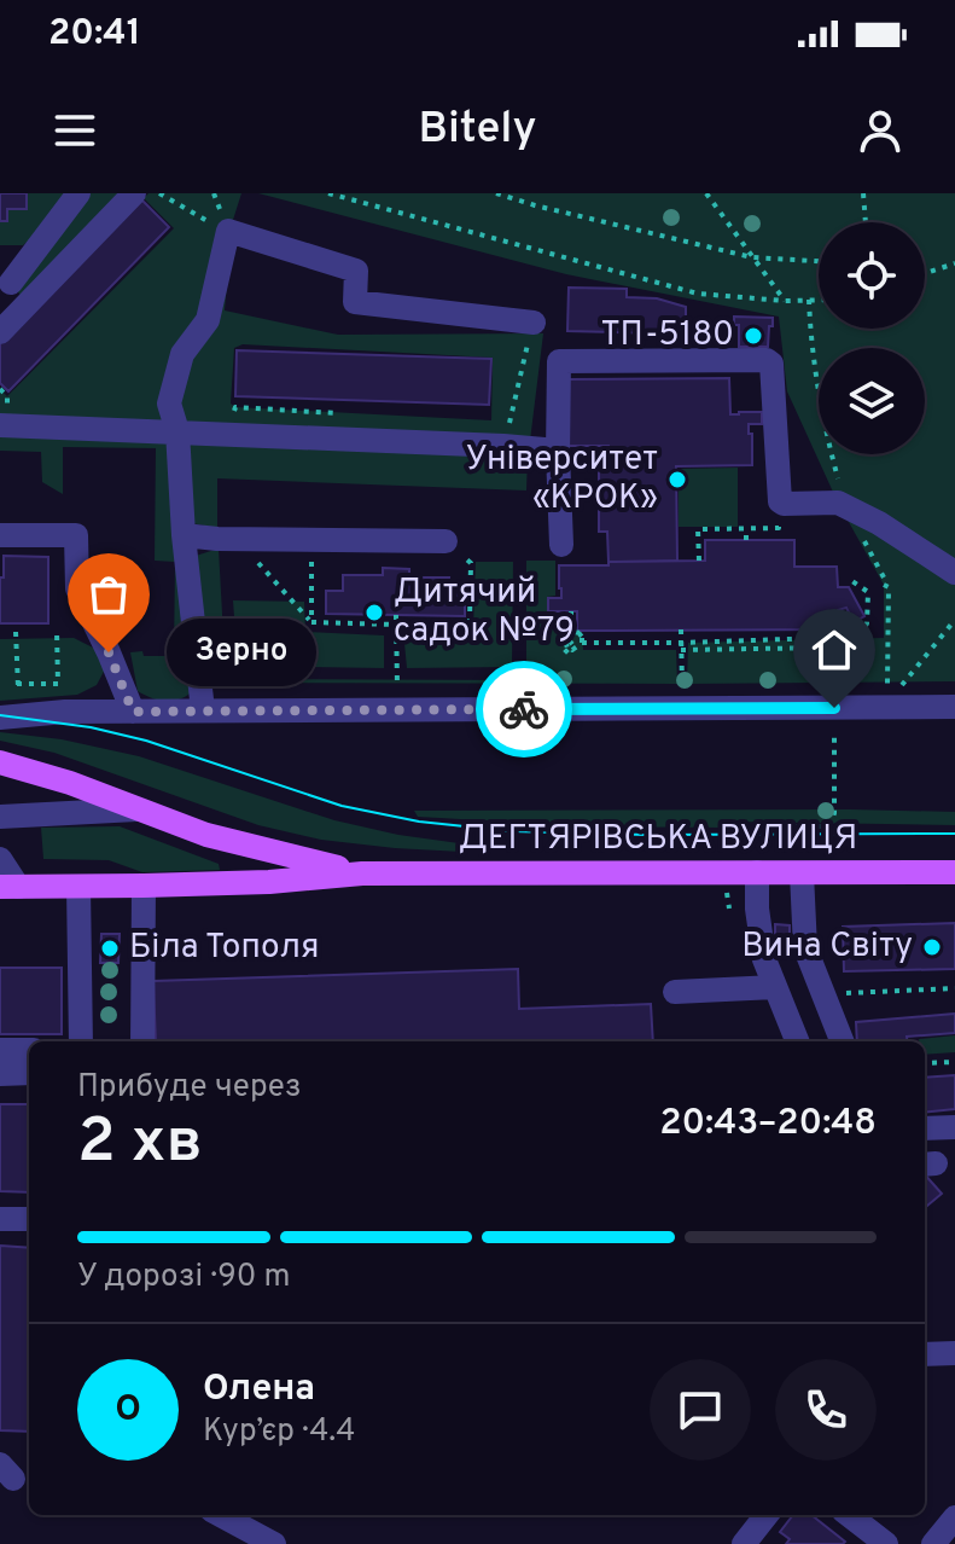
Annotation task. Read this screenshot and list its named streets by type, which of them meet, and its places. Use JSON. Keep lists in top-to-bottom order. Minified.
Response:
{"streets":{"main road":["ДЕГТЯРІВСЬКА ВУЛИЦЯ"]},"places":["ТП-5180","Університет «КРОК»","Дитячий садок №79","Зерно","Вина Світу","Біла Тополя"],"page":{"status":"20:41","header":"Bitely","bubble":"Зерно","heading":["2 хв","Прибуде через","20:43–20:48"],"panel":["Олена","Кур’єр · 4.4"],"bar":"У дорозі · 90 m","round":"О"}}
